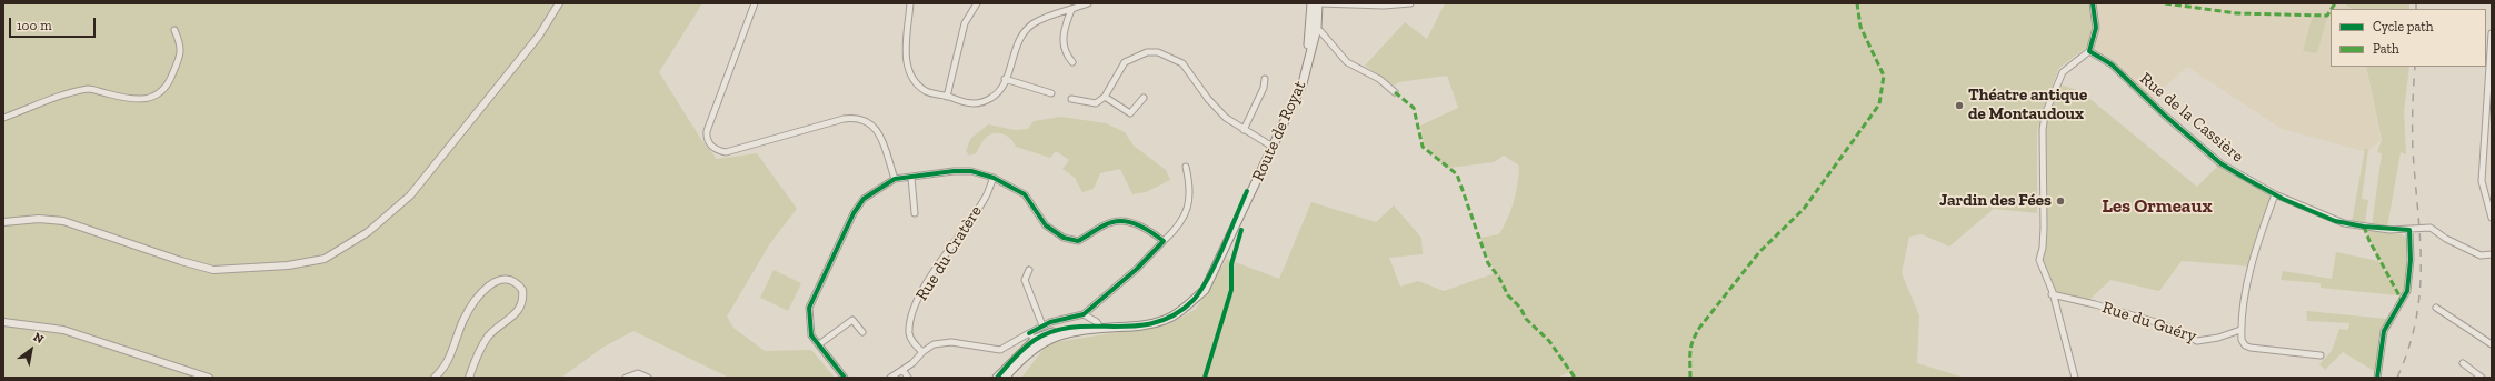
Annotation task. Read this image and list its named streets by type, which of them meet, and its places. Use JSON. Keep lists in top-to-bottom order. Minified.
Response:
{"streets":{"main road":["Route de Royat"],"street":["Rue de la Cassière","Rue du Cratère","Rue du Guéry"]},"districts":["Les Ormeaux"],"places":["Théatre antique de Montaudoux","Jardin des Fées"],"legend":["Cycle path","Path"],"scale_bar":"100 m","north":"top right"}
